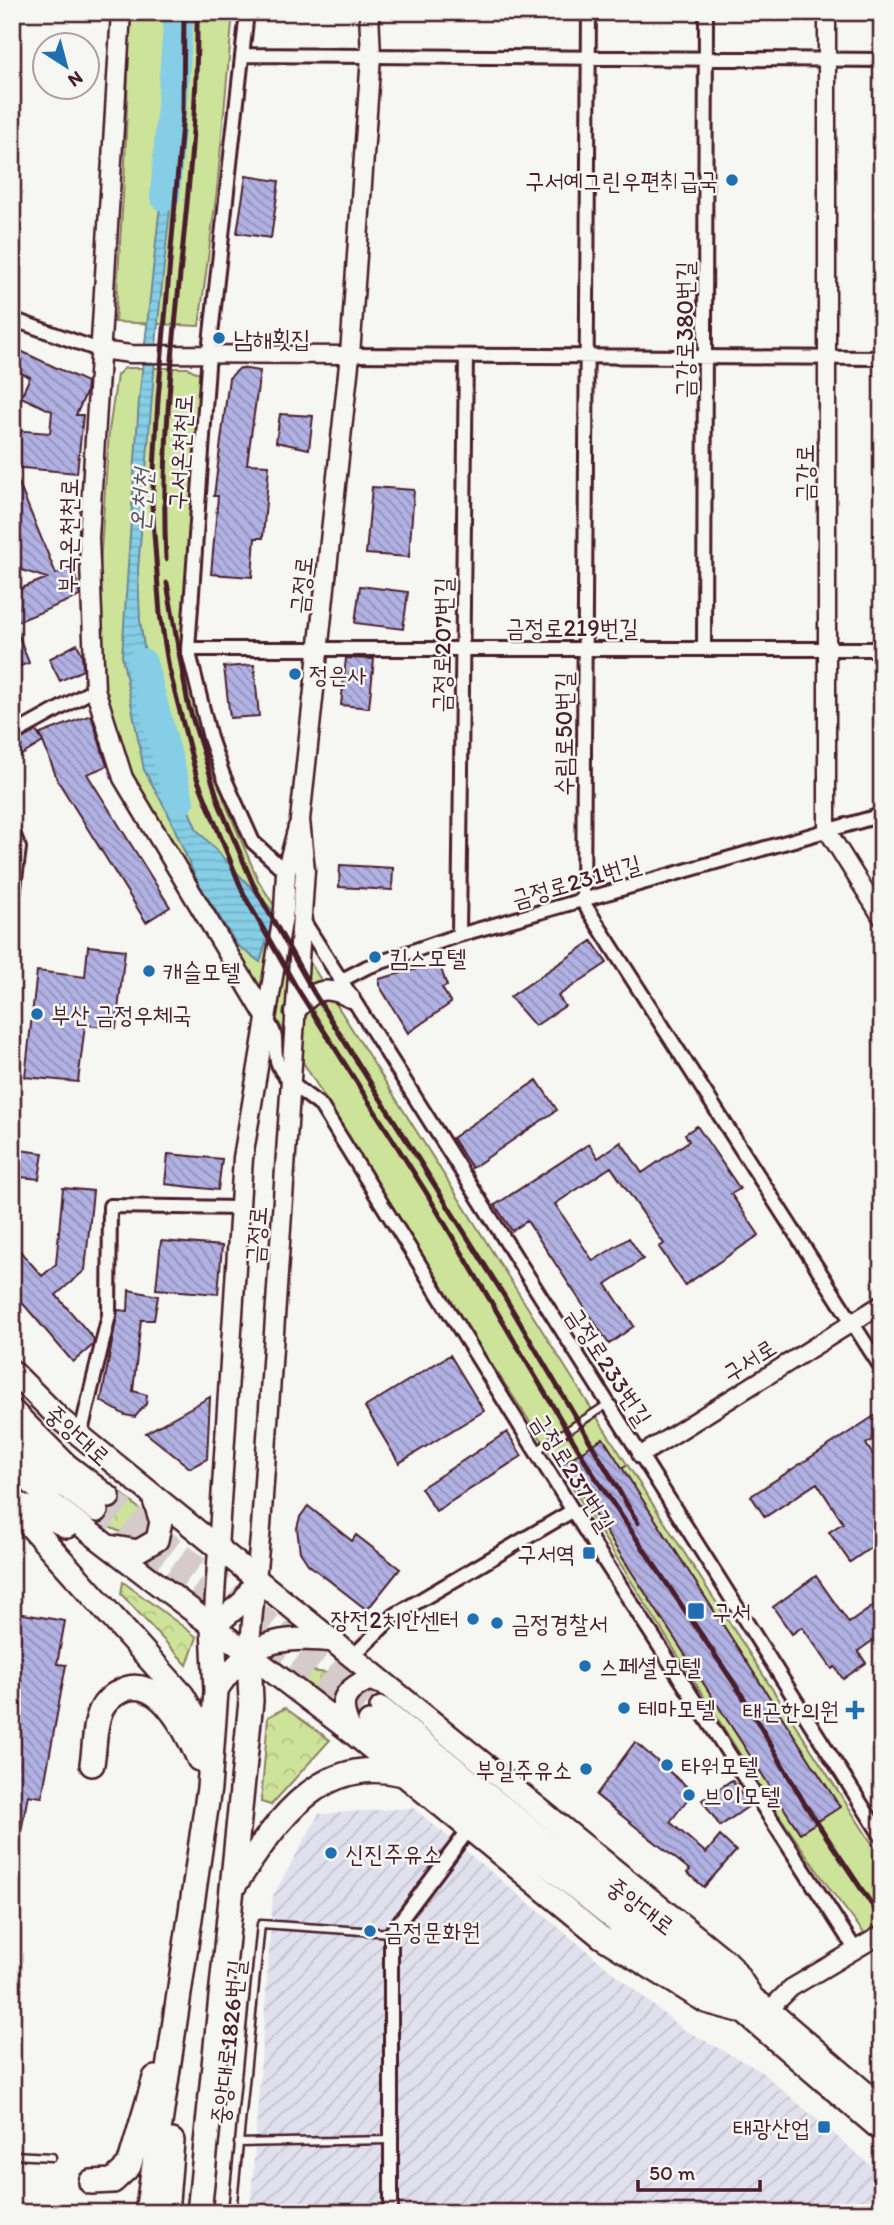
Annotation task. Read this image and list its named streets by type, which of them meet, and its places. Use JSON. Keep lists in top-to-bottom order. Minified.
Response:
{"streets":{"main road":["부곡온천천로","금정로","중앙대로"],"street":["금강로380번길","구서온천천로","금강로","금정로219번길","금정로207번길","수림로50번길","금정로231번길","구서로","금정로233번길","금정로237번길"],"lane":["중앙대로1826번길"]},"crossings":[["금강로380번길","금정로219번길"],["구서온천천로","금정로"],["구서온천천로","금정로219번길"],["구서온천천로","금정로233번길"],["금강로","금정로219번길"],["금강로","금정로231번길"],["부곡온천천로","금정로"],["금정로","금정로219번길"],["금정로","금정로233번길"],["금정로","금정로237번길"],["금정로219번길","금정로207번길"],["금정로219번길","수림로50번길"],["금정로207번길","금정로231번길"],["수림로50번길","금정로231번길"],["금정로231번길","금정로233번길"],["구서로","금정로233번길"]],"water":["온천천"],"places":{"other":["구서예그린우편취급국","남해횟집","정은사","킴스모텔","캐슬모텔","부산 금정우체국","장전2치안센터","금정경찰서","스페셜 모텔","테마모텔","타워모텔","부일주유소","브이모텔","신진주유소","금정문화원"],"transit":["구서역","구서","태광산업"],"health":["태곤한의원"]},"scale_bar":"50 m","north":"bottom right"}
